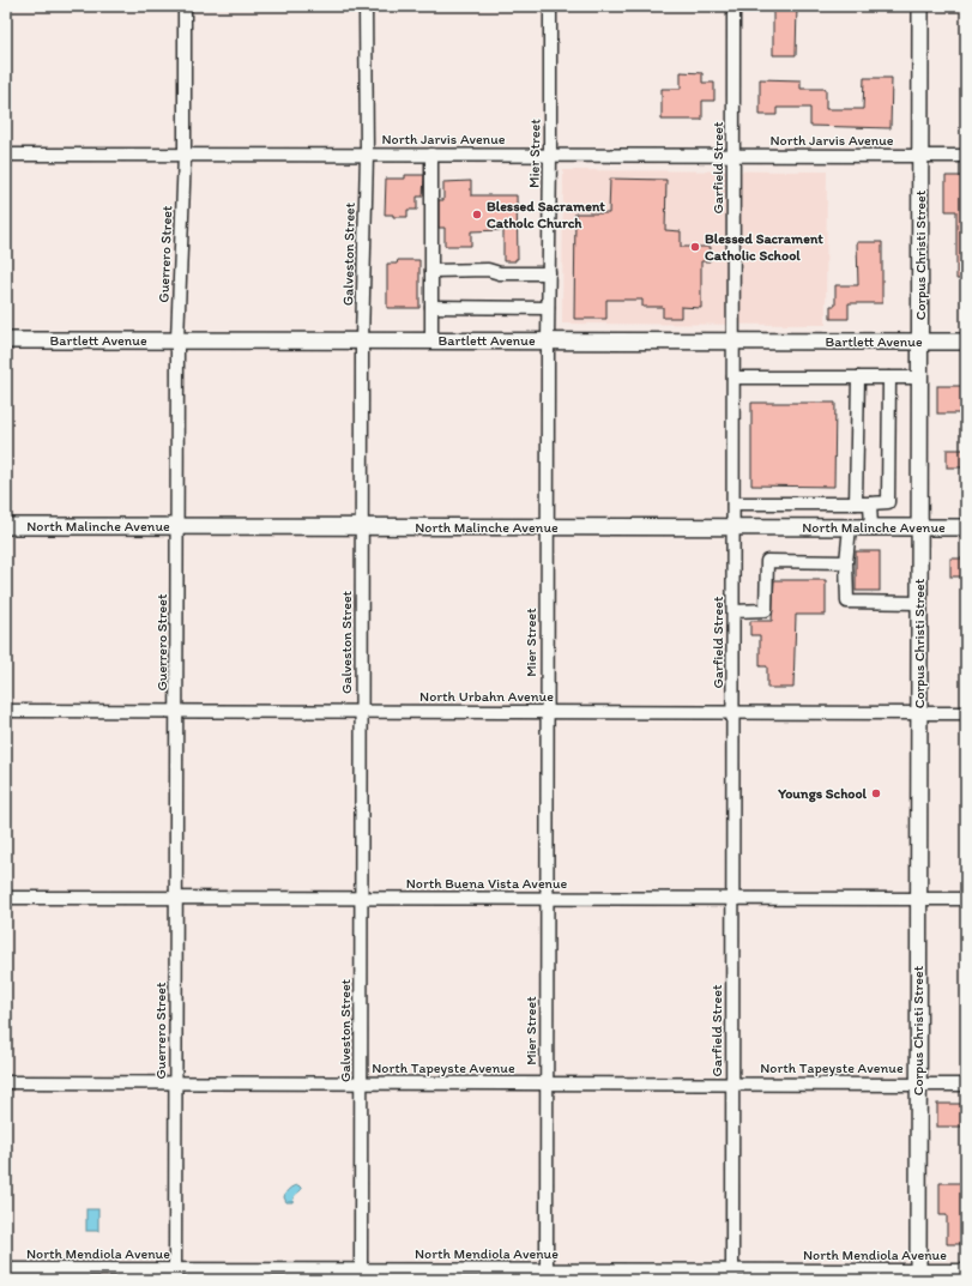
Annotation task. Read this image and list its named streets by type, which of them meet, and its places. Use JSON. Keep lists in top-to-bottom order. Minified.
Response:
{"streets":{"main road":["Corpus Christi Street","Bartlett Avenue","North Malinche Avenue"],"street":["North Jarvis Avenue","Mier Street","Garfield Street","Guerrero Street","Galveston Street","North Urbahn Avenue","North Buena Vista Avenue","North Tapeyste Avenue","North Mendiola Avenue"]},"crossings":[["North Jarvis Avenue","Mier Street"],["North Jarvis Avenue","Garfield Street"],["North Jarvis Avenue","Guerrero Street"],["North Jarvis Avenue","Galveston Street"],["North Jarvis Avenue","Corpus Christi Street"],["Mier Street","Bartlett Avenue"],["Mier Street","North Malinche Avenue"],["Mier Street","North Urbahn Avenue"],["Mier Street","North Buena Vista Avenue"],["Mier Street","North Tapeyste Avenue"],["Mier Street","North Mendiola Avenue"],["Garfield Street","Bartlett Avenue"],["Garfield Street","North Malinche Avenue"],["Garfield Street","North Urbahn Avenue"],["Garfield Street","North Buena Vista Avenue"],["Garfield Street","North Tapeyste Avenue"],["Garfield Street","North Mendiola Avenue"],["Guerrero Street","Bartlett Avenue"],["Guerrero Street","North Malinche Avenue"],["Guerrero Street","North Urbahn Avenue"],["Guerrero Street","North Buena Vista Avenue"],["Guerrero Street","North Tapeyste Avenue"],["Guerrero Street","North Mendiola Avenue"],["Galveston Street","Bartlett Avenue"],["Galveston Street","North Malinche Avenue"],["Galveston Street","North Urbahn Avenue"],["Galveston Street","North Buena Vista Avenue"],["Galveston Street","North Tapeyste Avenue"],["Galveston Street","North Mendiola Avenue"],["Corpus Christi Street","Bartlett Avenue"],["Corpus Christi Street","North Malinche Avenue"],["Corpus Christi Street","North Urbahn Avenue"],["Corpus Christi Street","North Buena Vista Avenue"],["Corpus Christi Street","North Tapeyste Avenue"],["Corpus Christi Street","North Mendiola Avenue"]],"places":["Blessed Sacrament Catholc Church","Blessed Sacrament Catholic School","Youngs School"]}
